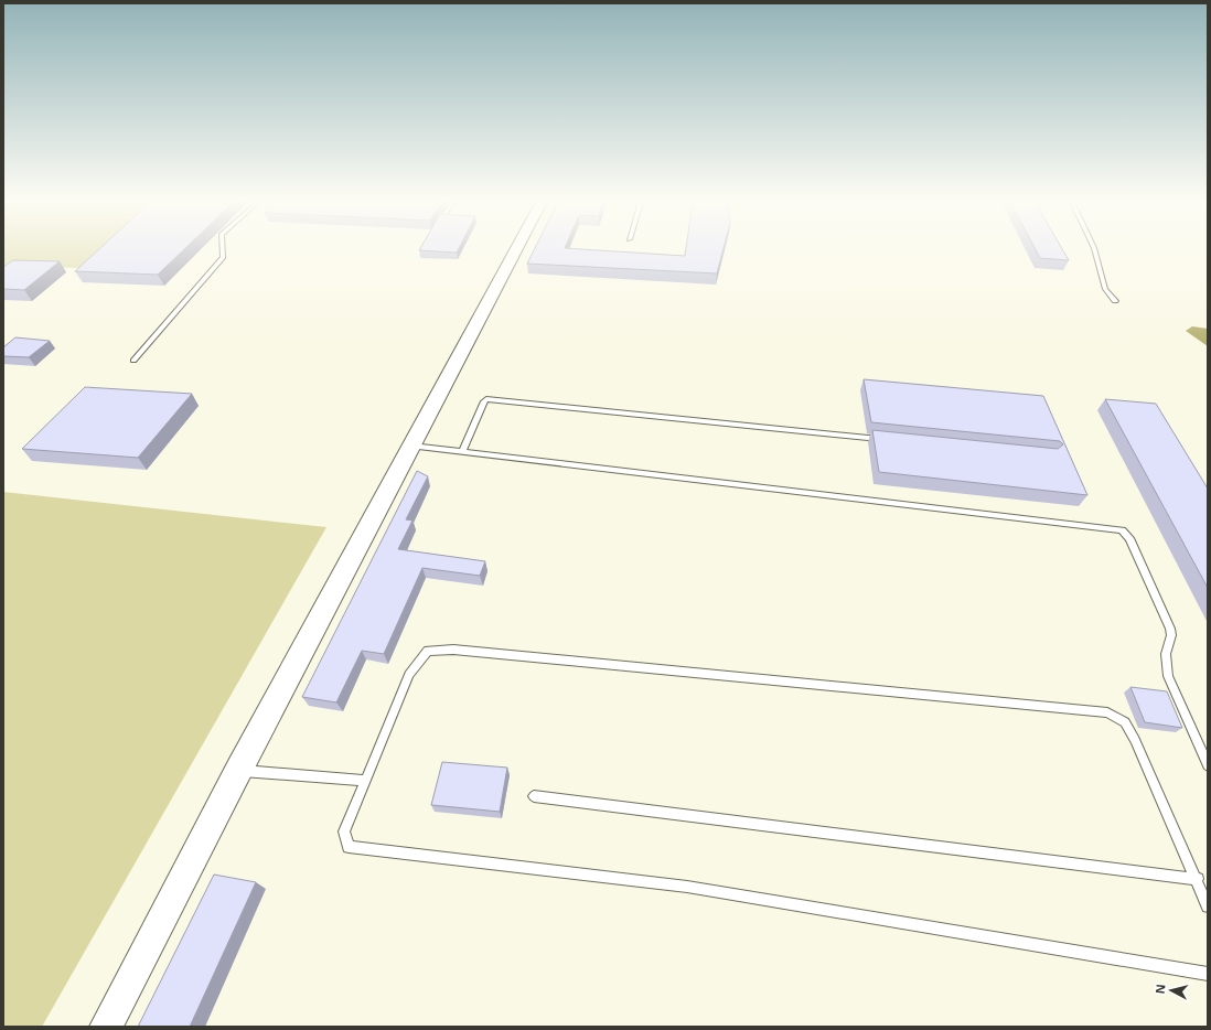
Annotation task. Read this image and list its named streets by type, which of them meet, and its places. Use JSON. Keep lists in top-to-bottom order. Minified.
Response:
{"north":"left"}
